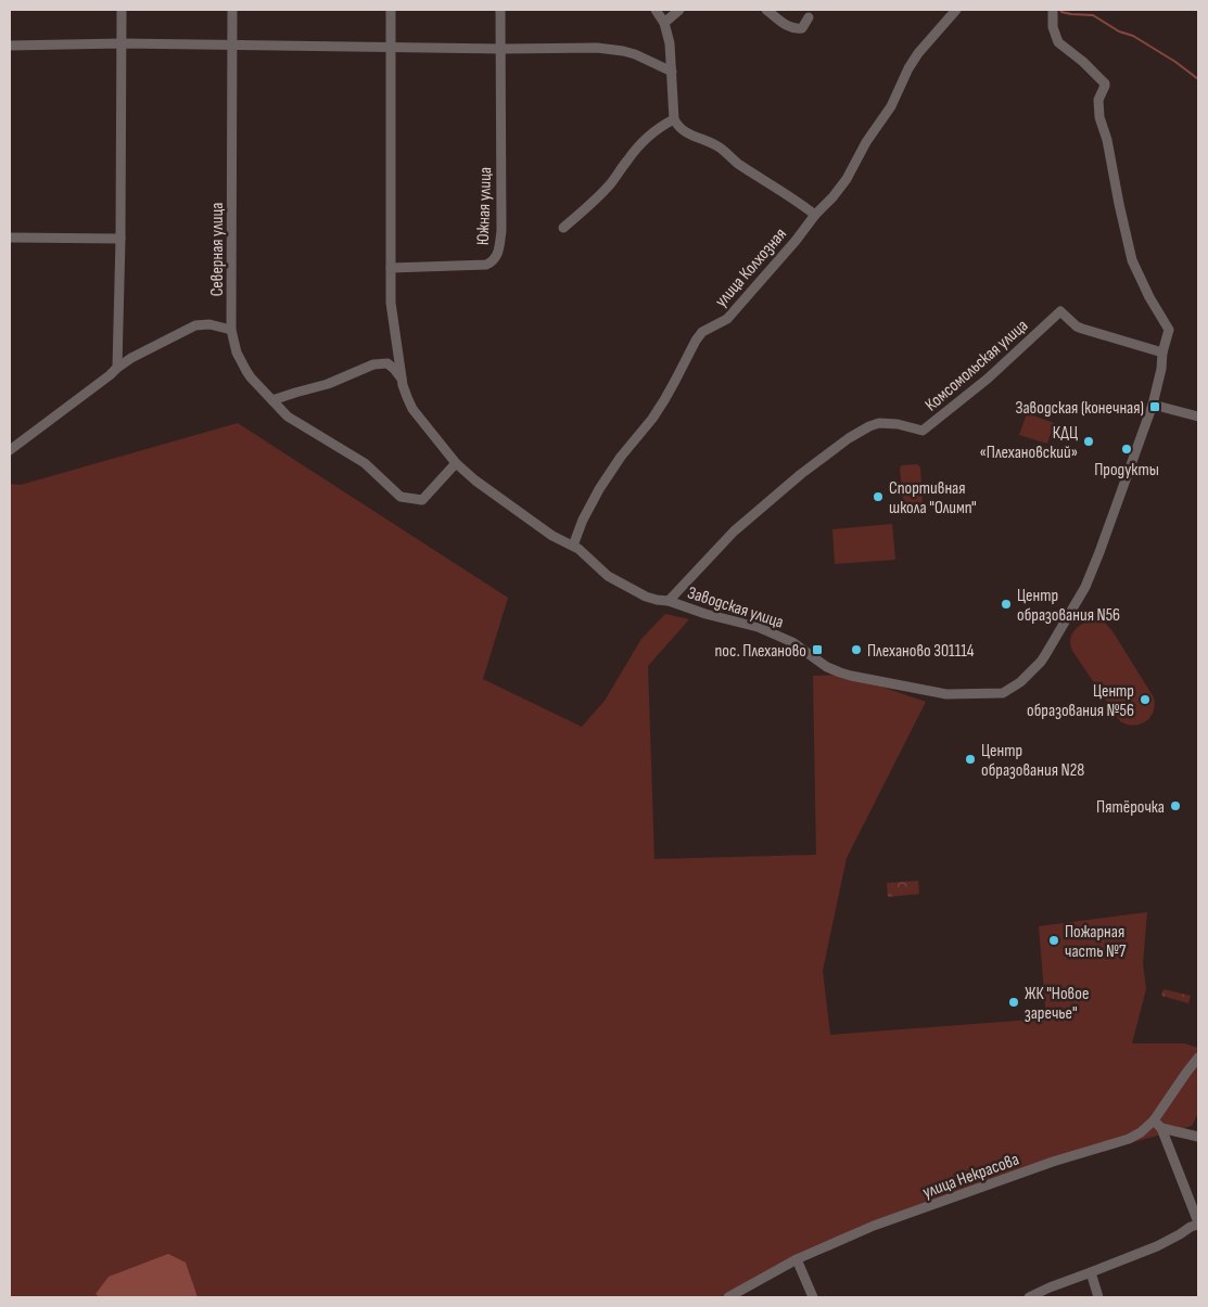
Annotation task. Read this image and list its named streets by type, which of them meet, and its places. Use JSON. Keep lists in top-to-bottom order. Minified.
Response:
{"streets":{"street":["Южная улица","Северная улица","улица Колхозная","Комсомольская улица","Заводская улица","улица Некрасова"]},"crossings":[["Северная улица","Заводская улица"],["улица Колхозная","Заводская улица"],["Комсомольская улица","Заводская улица"]],"places":{"transit":["Заводская (конечная)","пос. Плеханово"],"other":["КДЦ «Плехановский»","Продукты","Спортивная школа \"Олимп\"","Центр образования N56","Плеханово 301114","Центр образования №56","Центр образования N28","Пятёрочка","Пожарная часть №7","ЖК \"Новое заречье\""]}}
